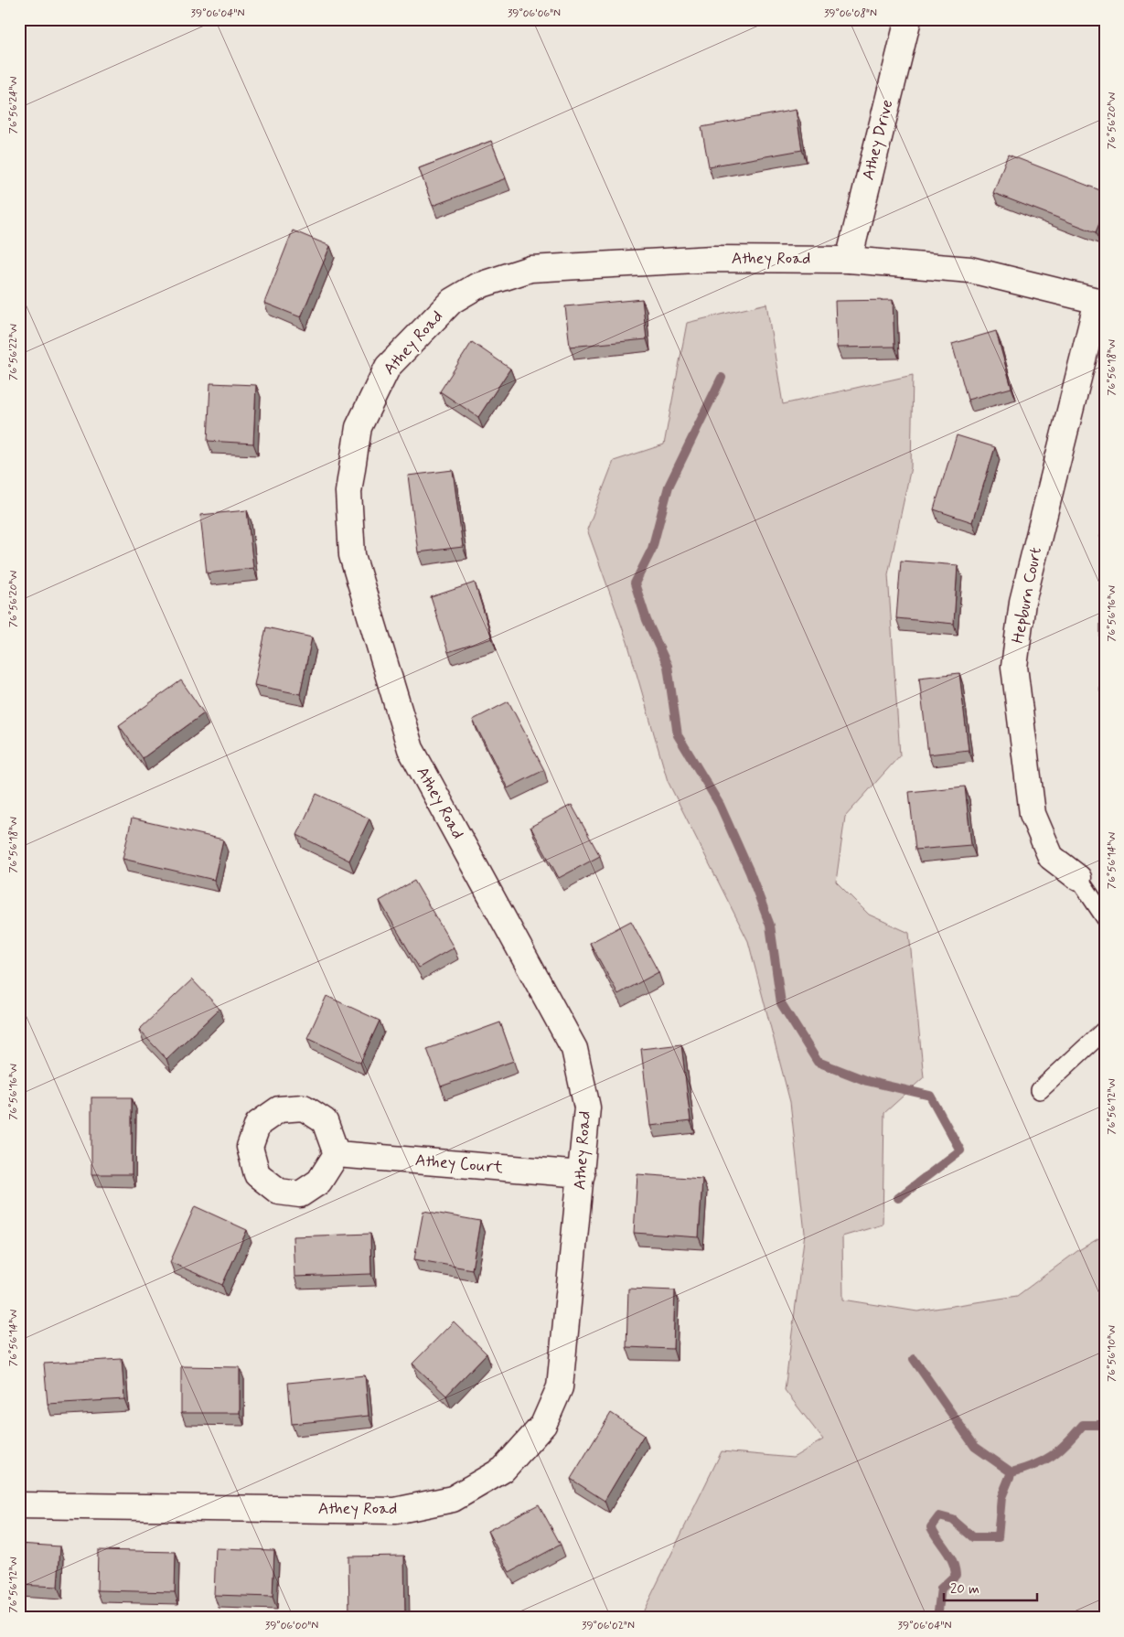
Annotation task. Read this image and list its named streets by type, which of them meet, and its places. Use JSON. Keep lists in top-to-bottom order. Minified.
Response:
{"streets":{"street":["Athey Drive","Athey Road","Hepburn Court","Athey Court"]},"crossings":[["Athey Drive","Athey Road"],["Athey Road","Hepburn Court"],["Athey Road","Athey Court"]],"scale_bar":"20 m","coordinates":["39°06'04\"N","39°06'06\"N","39°06'08\"N","76°56'24\"W","76°56'20\"W","76°56'22\"W","76°56'18\"W","76°56'16\"W","76°56'14\"W","76°56'12\"W","76°56'10\"W","39°06'00\"N","39°06'02\"N"]}
